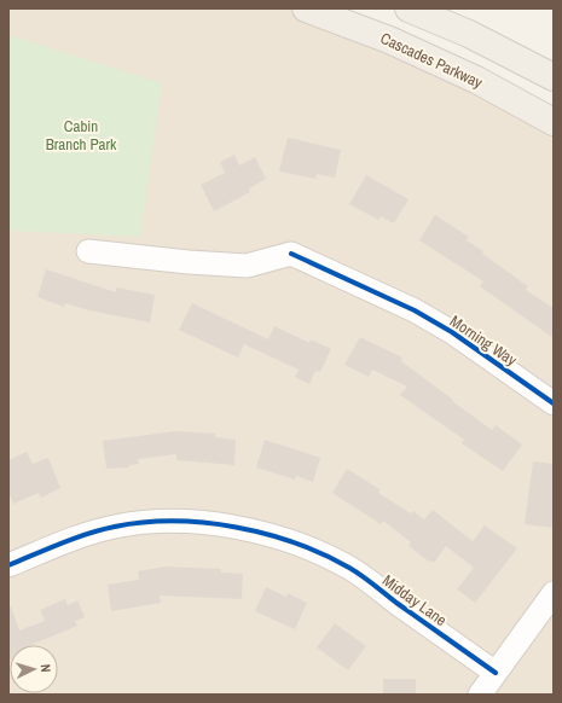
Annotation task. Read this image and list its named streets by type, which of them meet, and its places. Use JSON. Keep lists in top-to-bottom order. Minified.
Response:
{"streets":{"main road":["Cascades Parkway"],"street":["Morning Way","Midday Lane"]},"parks":["Cabin Branch Park"],"north":"right"}
